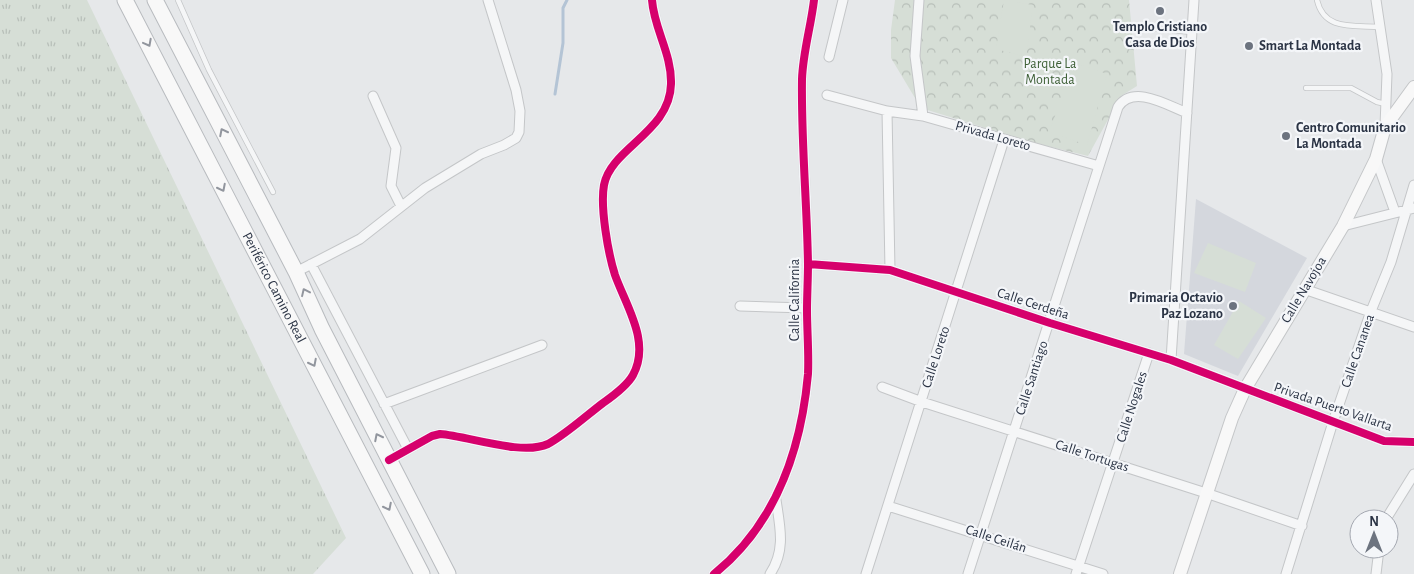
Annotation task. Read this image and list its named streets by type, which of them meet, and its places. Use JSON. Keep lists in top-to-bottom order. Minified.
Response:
{"streets":{"highway":["Periférico Camino Real"],"main road":["Calle Navojoa"],"street":["Privada Loreto","Calle California","Calle Cerdeña","Calle Cananea","Calle Loreto","Calle Santiago","Calle Nogales","Privada Puerto Vallarta","Calle Tortugas","Calle Ceilán"]},"crossings":[["Privada Loreto","Calle Loreto"],["Privada Loreto","Calle Santiago"],["Calle Navojoa","Calle Cerdeña"],["Calle Navojoa","Privada Puerto Vallarta"],["Calle Navojoa","Calle Tortugas"],["Calle California","Calle Cerdeña"],["Calle Cerdeña","Calle Loreto"],["Calle Cerdeña","Calle Santiago"],["Calle Cerdeña","Calle Nogales"],["Calle Cerdeña","Privada Puerto Vallarta"],["Calle Cananea","Privada Puerto Vallarta"],["Calle Cananea","Calle Tortugas"],["Calle Loreto","Calle Tortugas"],["Calle Loreto","Calle Ceilán"],["Calle Santiago","Calle Tortugas"],["Calle Santiago","Calle Ceilán"],["Calle Nogales","Calle Tortugas"],["Calle Nogales","Calle Ceilán"]],"parks":["Parque La Montada"],"places":["Templo Cristiano Casa de Dios","Smart La Montada","Centro Comunitario La Montada","Primaria Octavio Paz Lozano"],"north":"top"}
